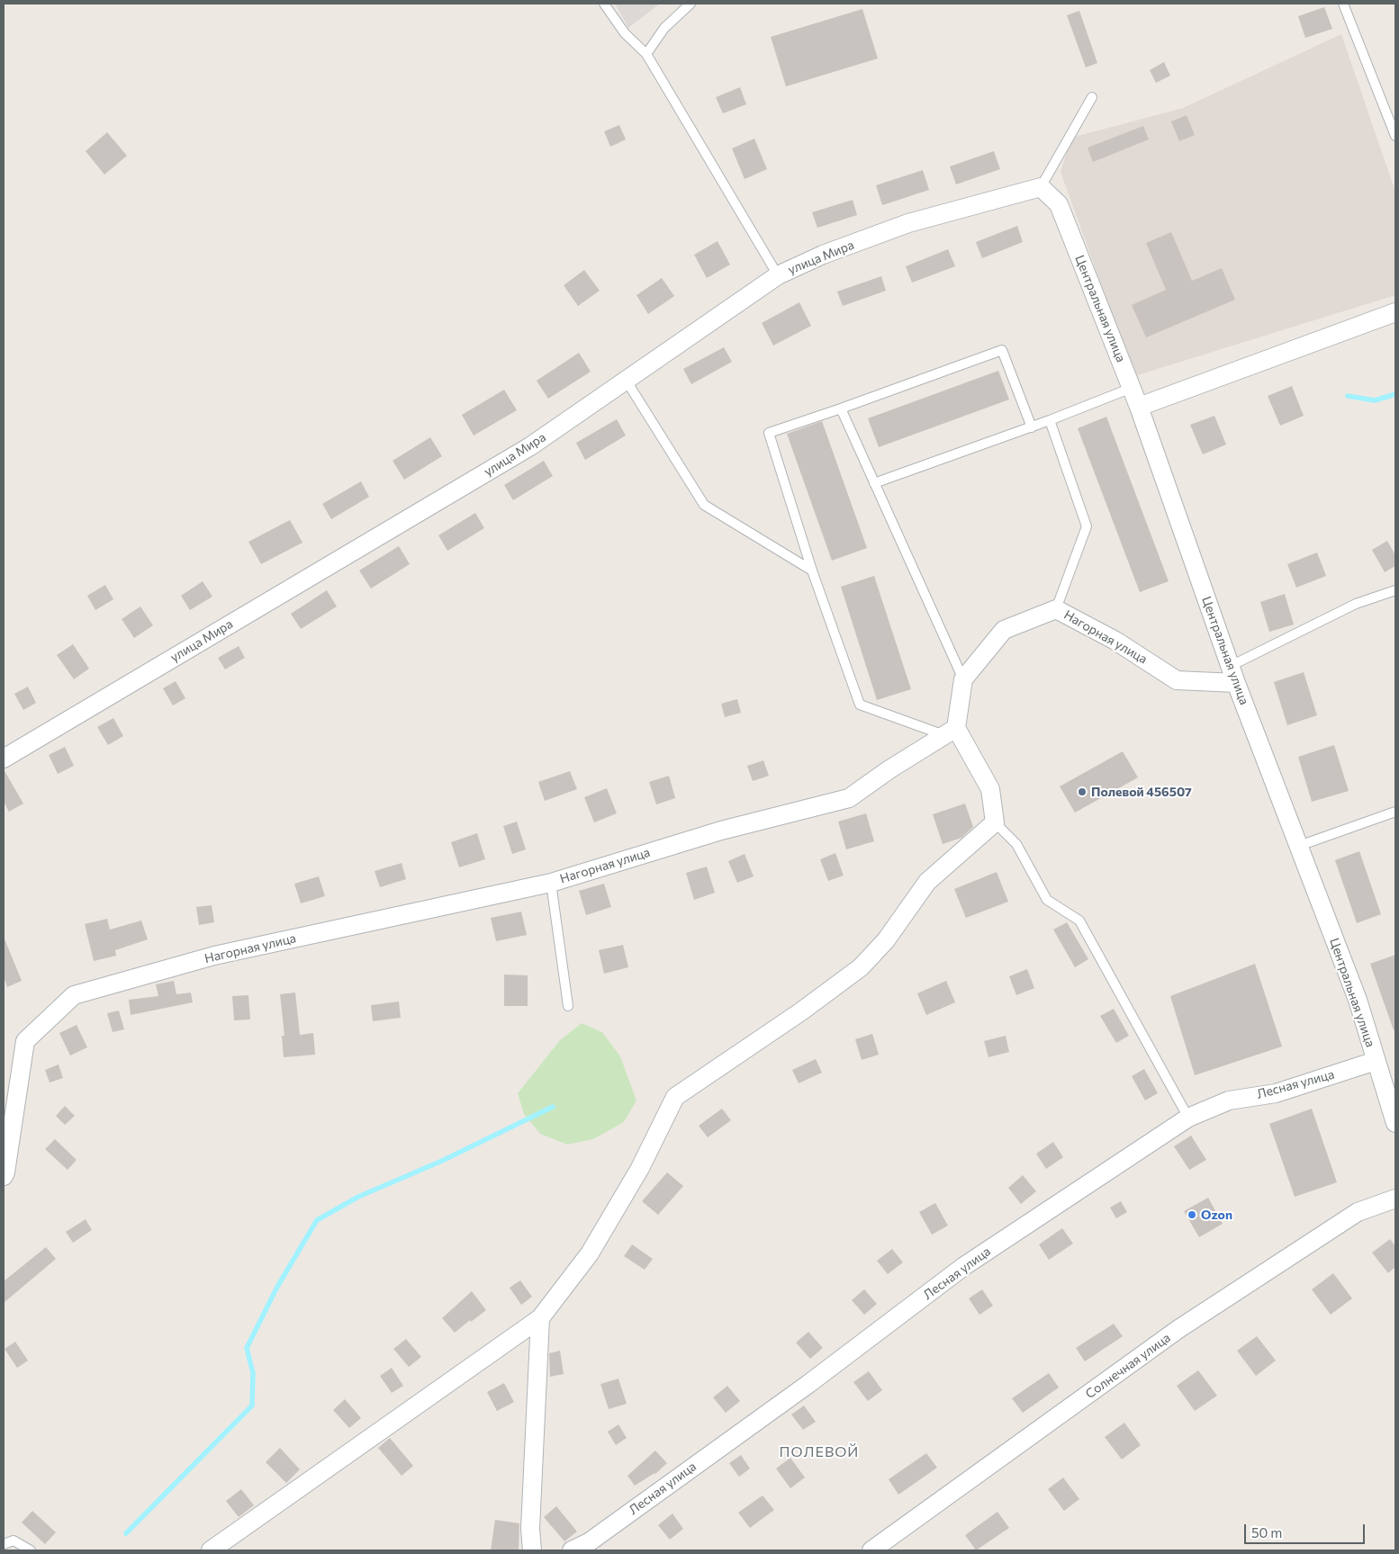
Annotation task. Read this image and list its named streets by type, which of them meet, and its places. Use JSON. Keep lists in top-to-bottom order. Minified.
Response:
{"streets":{"street":["улица Мира","Центральная улица","Нагорная улица","Лесная улица","Солнечная улица"]},"crossings":[["улица Мира","Центральная улица"],["Центральная улица","Нагорная улица"],["Центральная улица","Лесная улица"]],"districts":["ПОЛЕВОЙ"],"places":["Полевой 456507","Ozon"],"scale_bar":"50 m"}
